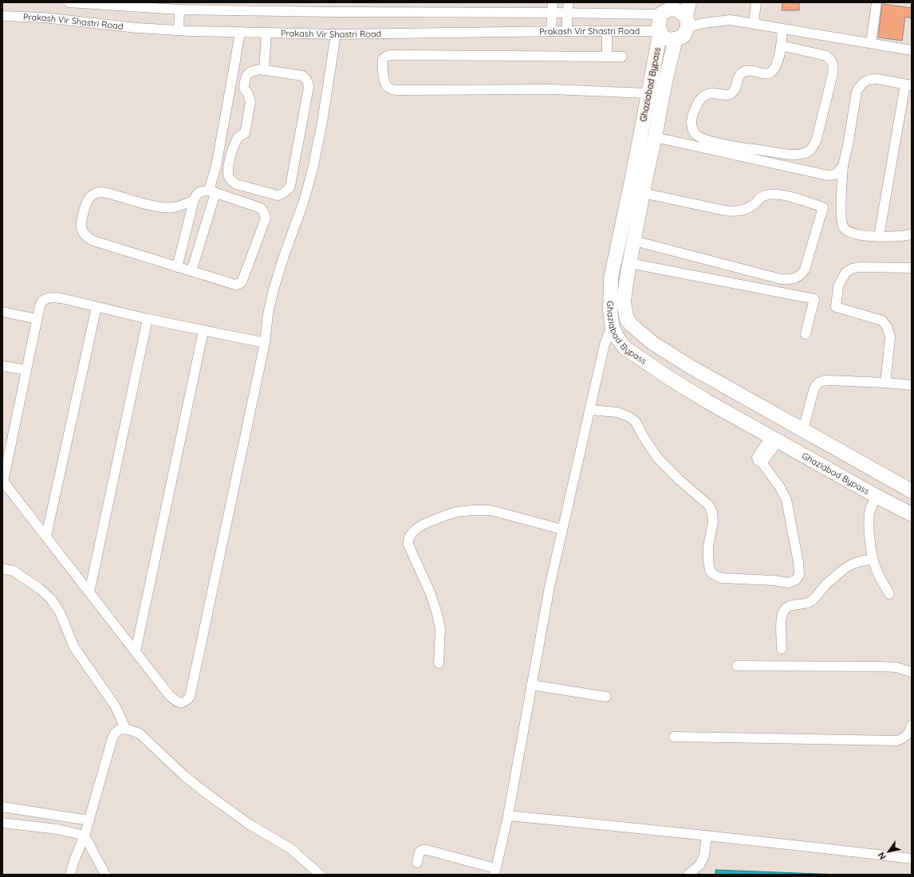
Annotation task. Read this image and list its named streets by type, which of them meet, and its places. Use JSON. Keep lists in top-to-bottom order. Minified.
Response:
{"streets":{"highway":["Ghaziabad Bypass"],"street":["Prakash Vir Shastri Road"]},"crossings":[["Prakash Vir Shastri Road","Ghaziabad Bypass"]],"north":"bottom left"}
